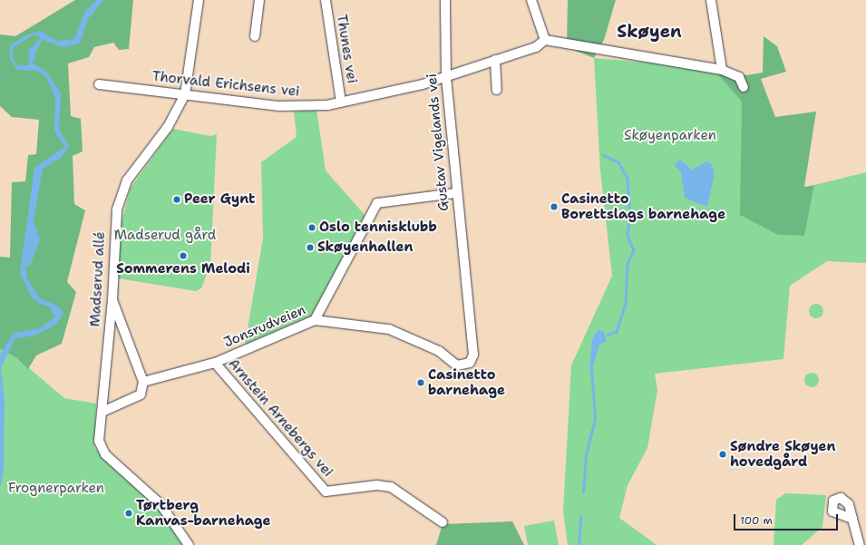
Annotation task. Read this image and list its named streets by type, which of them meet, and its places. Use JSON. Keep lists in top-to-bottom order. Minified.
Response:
{"streets":{"street":["Thunes vei","Thorvald Erichsens vei","Gustav Vigelands vei","Madserud allé","Jonsrudveien","Arnstein Arnebergs vei"]},"crossings":[["Thunes vei","Thorvald Erichsens vei"],["Thorvald Erichsens vei","Gustav Vigelands vei"],["Thorvald Erichsens vei","Madserud allé"],["Gustav Vigelands vei","Jonsrudveien"],["Jonsrudveien","Arnstein Arnebergs vei"]],"districts":["Skøyen"],"parks":["Skøyenparken","Madserud gård","Frognerparken"],"places":["Peer Gynt","Casinetto Borettslags barnehage","Oslo tennisklubb","Skøyenhallen","Sommerens Melodi","Casinetto barnehage","Søndre Skøyen hovedgård","Tørtberg Kanvas-barnehage"],"scale_bar":"100 m"}
